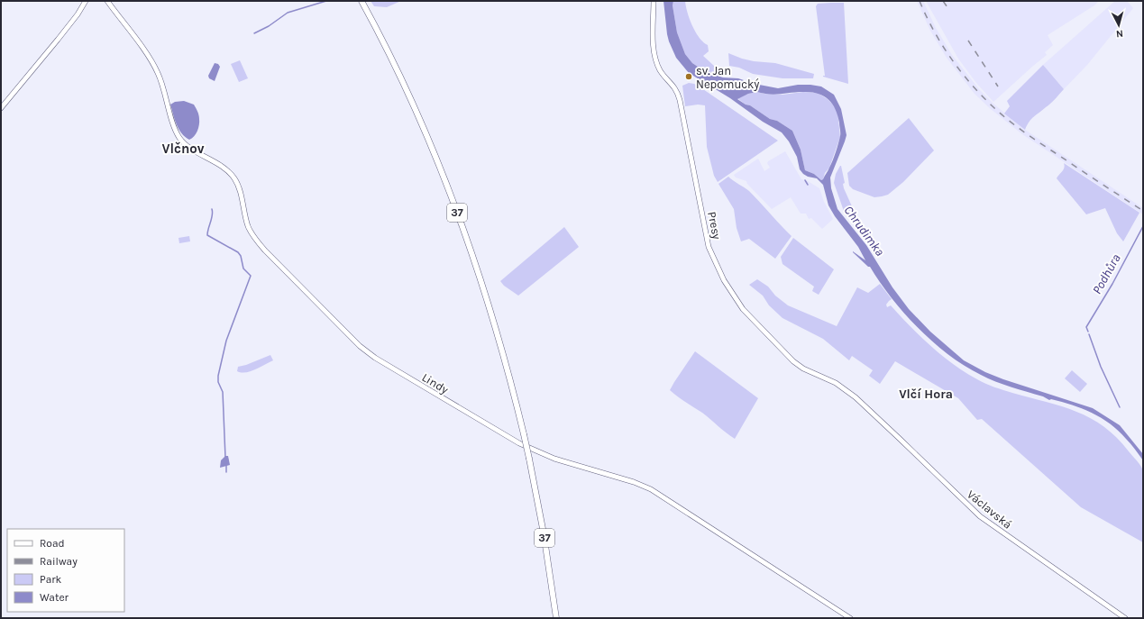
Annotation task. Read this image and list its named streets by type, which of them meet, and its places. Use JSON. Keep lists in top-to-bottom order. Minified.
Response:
{"streets":{"main road":["37"],"street":["Presy","Lindy","Václavská"]},"crossings":[["Presy","Václavská"]],"districts":["Vlčnov","Vlčí Hora"],"water":["Chrudimka","Podhůra"],"places":["sv. Jan Nepomucký"],"legend":["Road","Railway","Park","Water"],"north":"bottom"}
